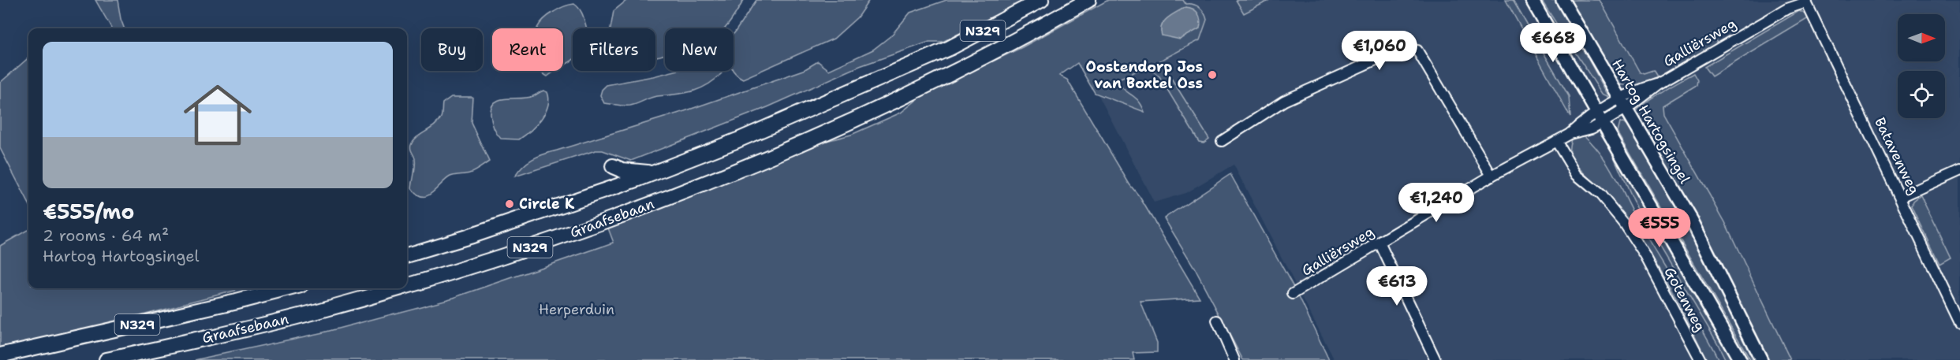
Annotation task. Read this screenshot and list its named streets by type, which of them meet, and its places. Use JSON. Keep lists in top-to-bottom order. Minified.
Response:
{"streets":{"main road":["N329","Graafsebaan"],"street":["Galliërsweg","Hartog Hartogsingel","Batavenweg","Gotenweg"]},"crossings":[["Galliërsweg","Hartog Hartogsingel"],["Galliërsweg","Batavenweg"],["Galliërsweg","Gotenweg"]],"parks":["Herperduin"],"places":["Oostendorp Jos van Boxtel Oss","Circle K"],"north":"right","page":{"price":["€668","€1,060","€1,240","€555","€613"],"chip":["Buy","Rent","Filters","New"],"list":[{"name":"€555/mo","note":"2 rooms · 64 m² · Hartog Hartogsingel"}]}}
